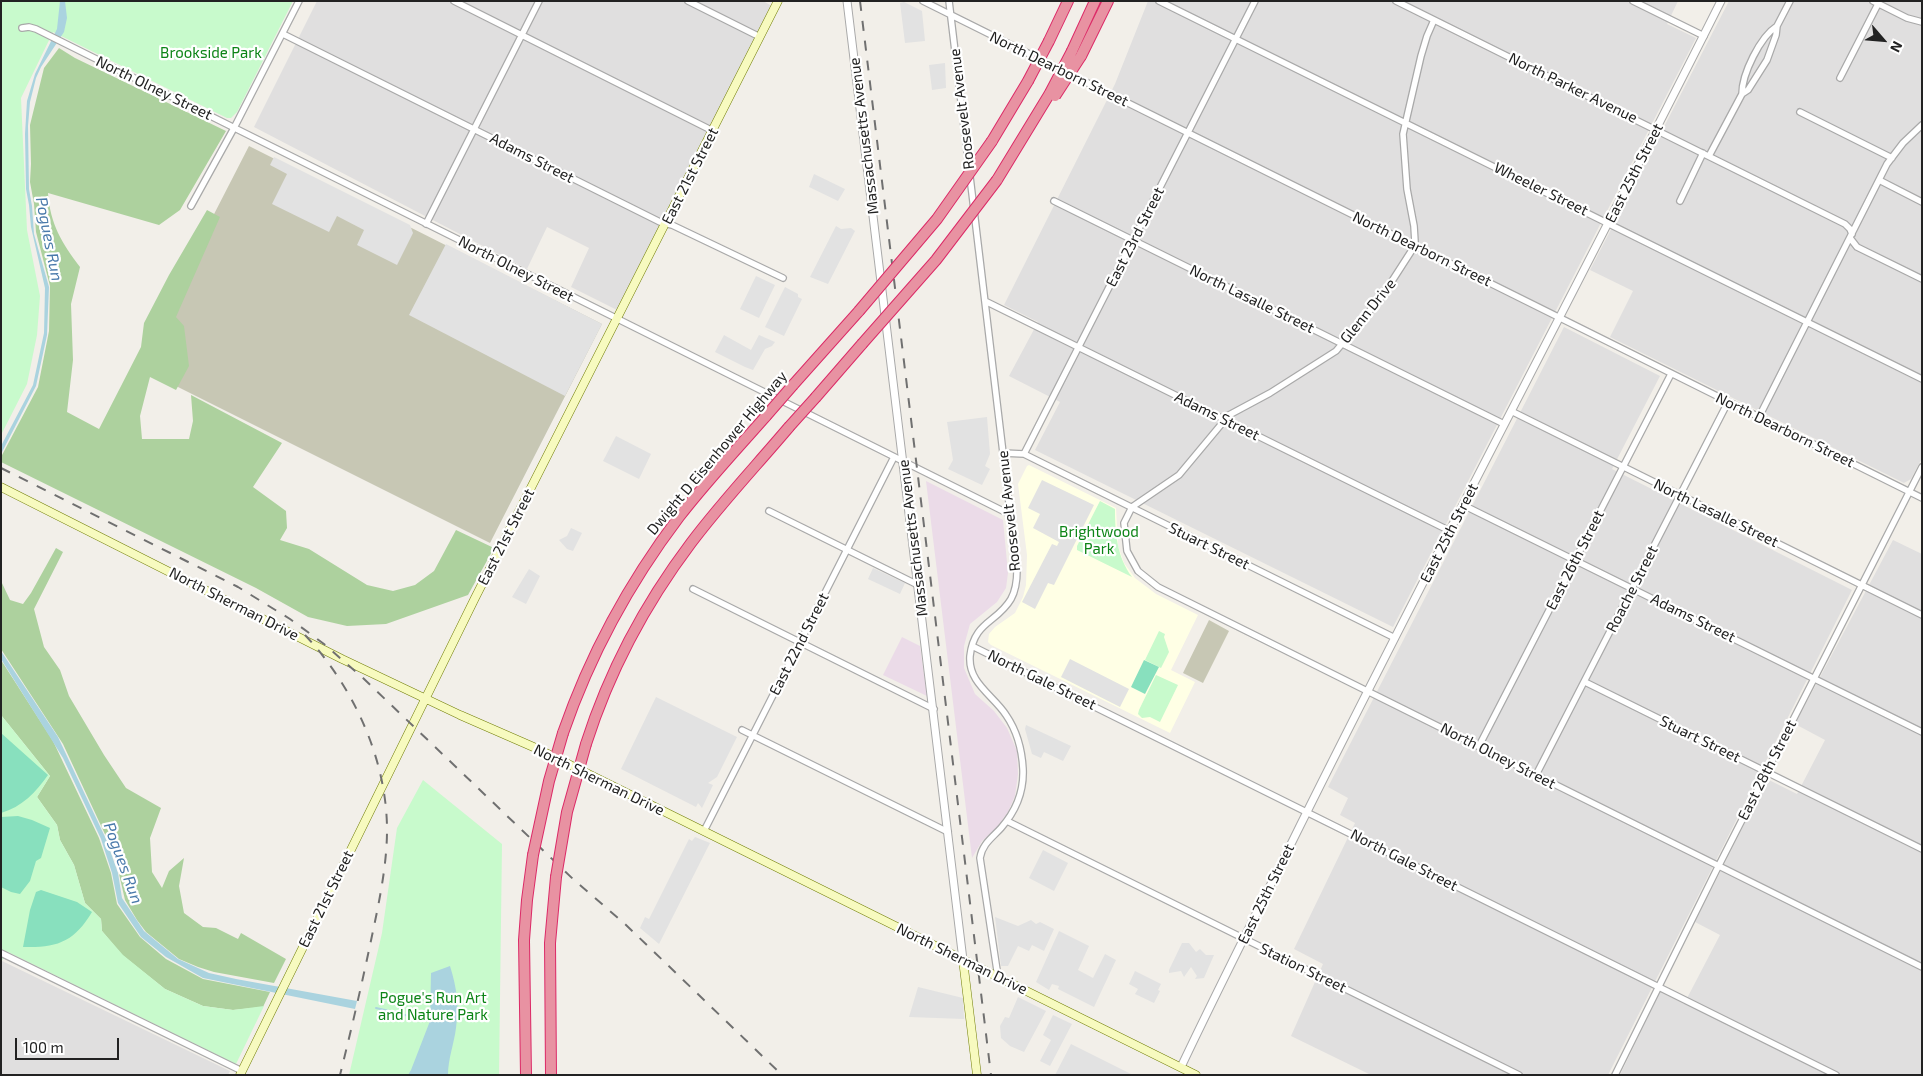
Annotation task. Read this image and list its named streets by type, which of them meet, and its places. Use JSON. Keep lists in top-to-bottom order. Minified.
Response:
{"streets":{"highway":["Dwight D Eisenhower Highway"],"main road":["Massachusetts Avenue","East 21st Street","North Sherman Drive"],"street":["North Dearborn Street","North Olney Street","North Parker Avenue","Roosevelt Avenue","Adams Street","East 25th Street","Wheeler Street","East 23rd Street","North Lasalle Street","Glenn Drive","Stuart Street","East 26th Street","Roache Street","East 22nd Street","North Gale Street","East 28th Street","Station Street"]},"crossings":[["North Dearborn Street","Roosevelt Avenue"],["North Dearborn Street","East 25th Street"],["North Dearborn Street","East 23rd Street"],["North Dearborn Street","Glenn Drive"],["North Dearborn Street","East 26th Street"],["North Dearborn Street","Roache Street"],["North Dearborn Street","East 28th Street"],["North Olney Street","Roosevelt Avenue"],["North Olney Street","Massachusetts Avenue"],["North Olney Street","East 25th Street"],["North Olney Street","East 21st Street"],["North Olney Street","Glenn Drive"],["North Olney Street","Stuart Street"],["North Olney Street","East 26th Street"],["North Olney Street","Roache Street"],["North Olney Street","East 22nd Street"],["North Olney Street","East 28th Street"],["North Parker Avenue","East 25th Street"],["Roosevelt Avenue","Adams Street"],["Roosevelt Avenue","North Gale Street"],["Massachusetts Avenue","North Sherman Drive"],["Adams Street","East 25th Street"],["Adams Street","East 21st Street"],["Adams Street","East 23rd Street"],["Adams Street","Glenn Drive"],["Adams Street","East 26th Street"],["Adams Street","Roache Street"],["Adams Street","East 28th Street"],["East 25th Street","Wheeler Street"],["East 25th Street","North Lasalle Street"],["East 25th Street","Stuart Street"],["East 25th Street","North Sherman Drive"],["East 25th Street","North Gale Street"],["East 25th Street","Station Street"],["East 21st Street","North Sherman Drive"],["Wheeler Street","East 23rd Street"],["East 23rd Street","North Lasalle Street"],["East 23rd Street","Stuart Street"],["North Lasalle Street","Glenn Drive"],["North Lasalle Street","East 26th Street"],["North Lasalle Street","Roache Street"],["North Lasalle Street","East 28th Street"],["Glenn Drive","Stuart Street"],["Stuart Street","Roache Street"],["Stuart Street","East 28th Street"],["North Sherman Drive","East 22nd Street"],["North Gale Street","East 28th Street"]],"water":["Pogues Run"],"parks":["Brookside Park","Brightwood Park","Pogue's Run Art and Nature Park"],"scale_bar":"100 m","north":"bottom right"}
